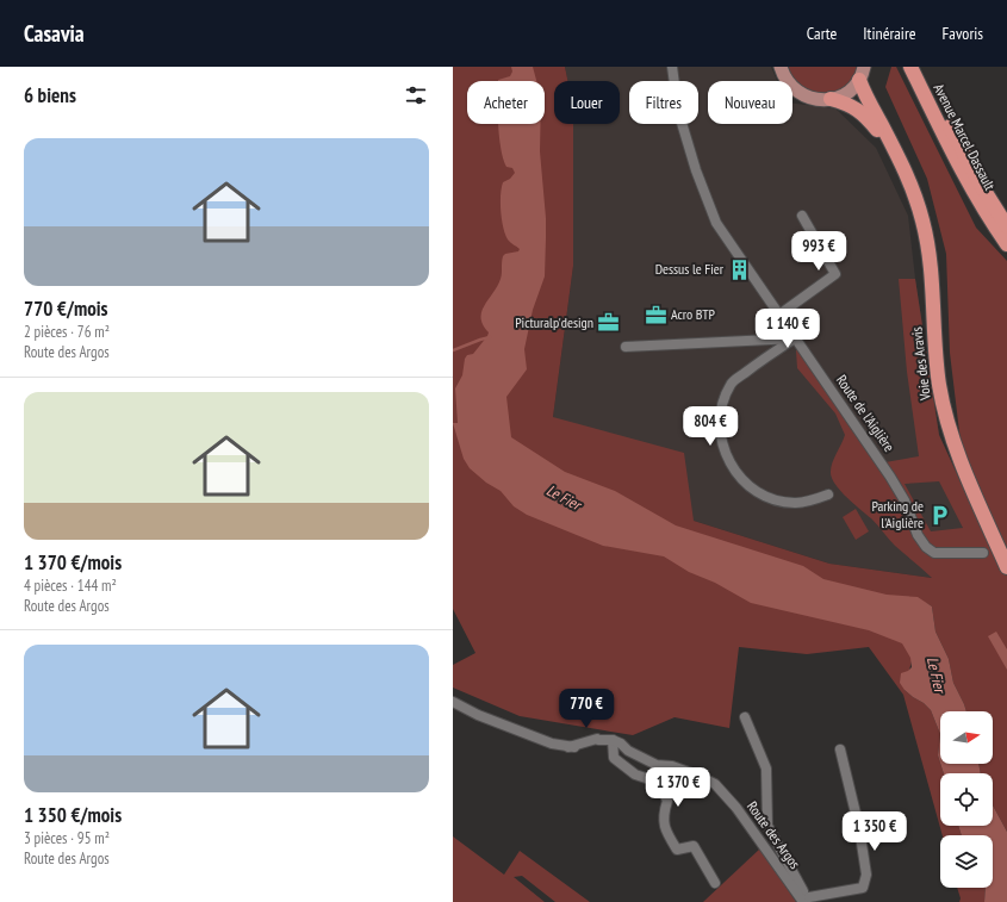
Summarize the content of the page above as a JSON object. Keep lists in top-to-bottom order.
{
  "streets": {
    "highway": ["Avenue Marcel Dassault", "Voie des Aravis"],
    "street": ["Route de l'Aiglière", "Route des Argos"]
  },
  "water": ["Le Fier"],
  "places": {
    "building": ["Dessus le Fier"],
    "office": ["Acro BTP", "Picturalp'design"],
    "parking": ["Parking de l'Aiglière"]
  },
  "north": "right",
  "page": {
    "header": "Casavia",
    "nav": ["Carte", "Itinéraire", "Favoris"],
    "heading": "6 biens",
    "chip": [
      "Acheter",
      "Louer",
      "Filtres",
      "Nouveau"
    ],
    "list": [
      {
        "name": "770 €/mois",
        "note": "2 pièces · 76 m² · Route des Argos"
      },
      {
        "name": "1 370 €/mois",
        "note": "4 pièces · 144 m² · Route des Argos"
      },
      {
        "name": "1 350 €/mois",
        "note": "3 pièces · 95 m² · Route des Argos"
      }
    ],
    "price": [
      "993 €",
      "1 140 €",
      "804 €",
      "770 €",
      "1 370 €",
      "1 350 €"
    ]
  }
}
